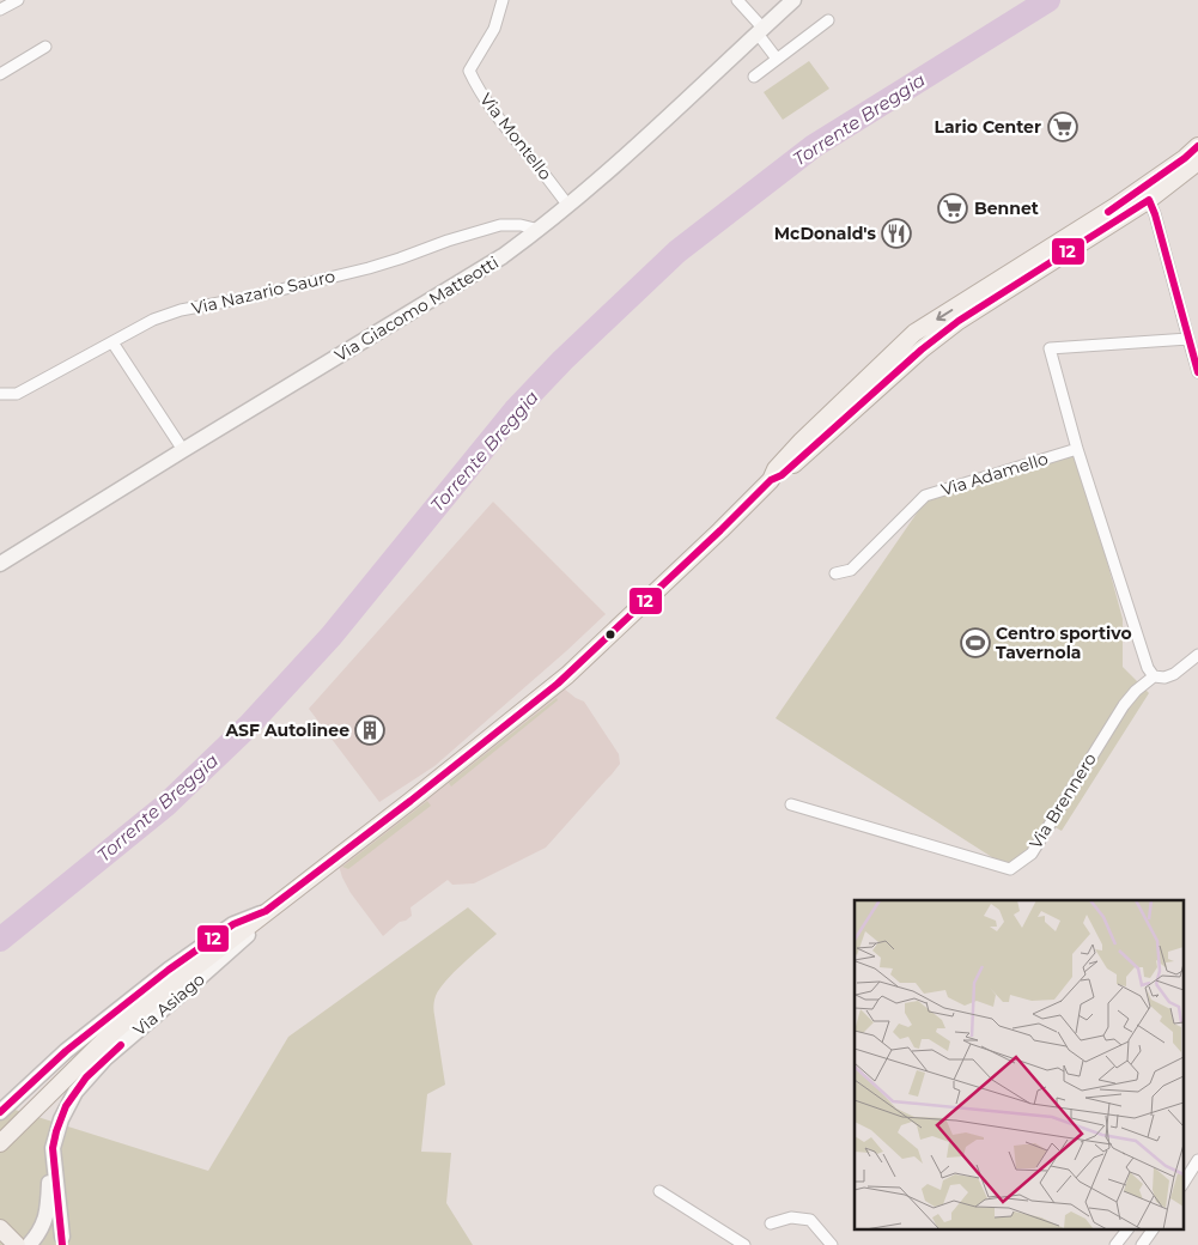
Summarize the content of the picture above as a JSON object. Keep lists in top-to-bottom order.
{
  "streets": {
    "main road": ["Via Asiago"],
    "street": [
      "Via Montello",
      "Via Nazario Sauro",
      "Via Giacomo Matteotti",
      "Via Adamello",
      "Via Brennero"
    ]
  },
  "crossings": [
    ["Via Montello", "Via Giacomo Matteotti"],
    ["Via Nazario Sauro", "Via Giacomo Matteotti"]
  ],
  "water": ["Torrente Breggia"],
  "places": {
    "supermarket": ["Lario Center", "Bennet"],
    "restaurant": ["McDonald's"],
    "sports": ["Centro sportivo Tavernola"],
    "building": ["ASF Autolinee"]
  },
  "lines": ["transit line 12"]
}
